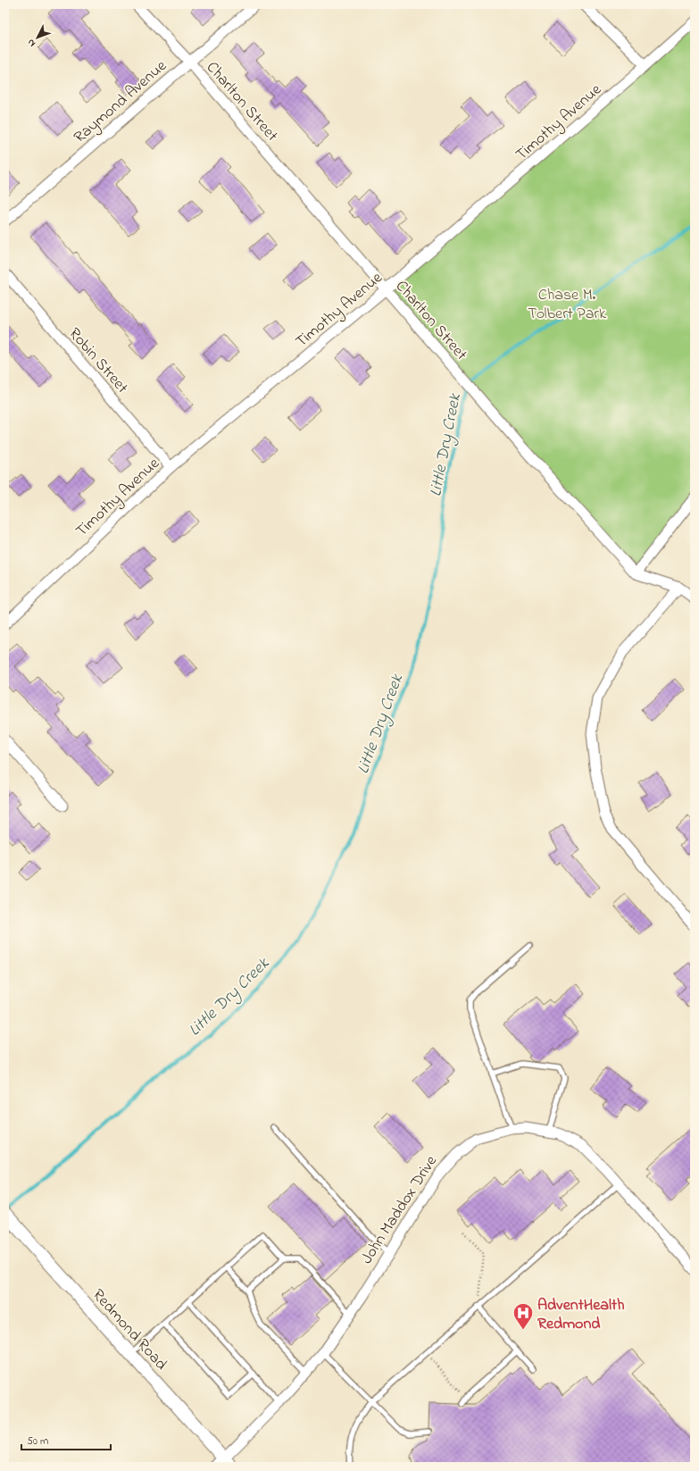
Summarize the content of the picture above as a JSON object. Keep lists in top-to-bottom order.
{
  "streets": {
    "street": [
      "Raymond Avenue",
      "Charlton Street",
      "Timothy Avenue",
      "Robin Street",
      "John Maddox Drive",
      "Redmond Road"
    ]
  },
  "crossings": [
    ["Raymond Avenue", "Charlton Street"],
    ["Charlton Street", "Timothy Avenue"],
    ["Timothy Avenue", "Robin Street"],
    ["John Maddox Drive", "Redmond Road"]
  ],
  "water": ["Little Dry Creek"],
  "parks": ["Chase M. Tolbert Park"],
  "places": {
    "hospital": ["AdventHealth Redmond"]
  },
  "scale_bar": "50 m",
  "north": "bottom left"
}
